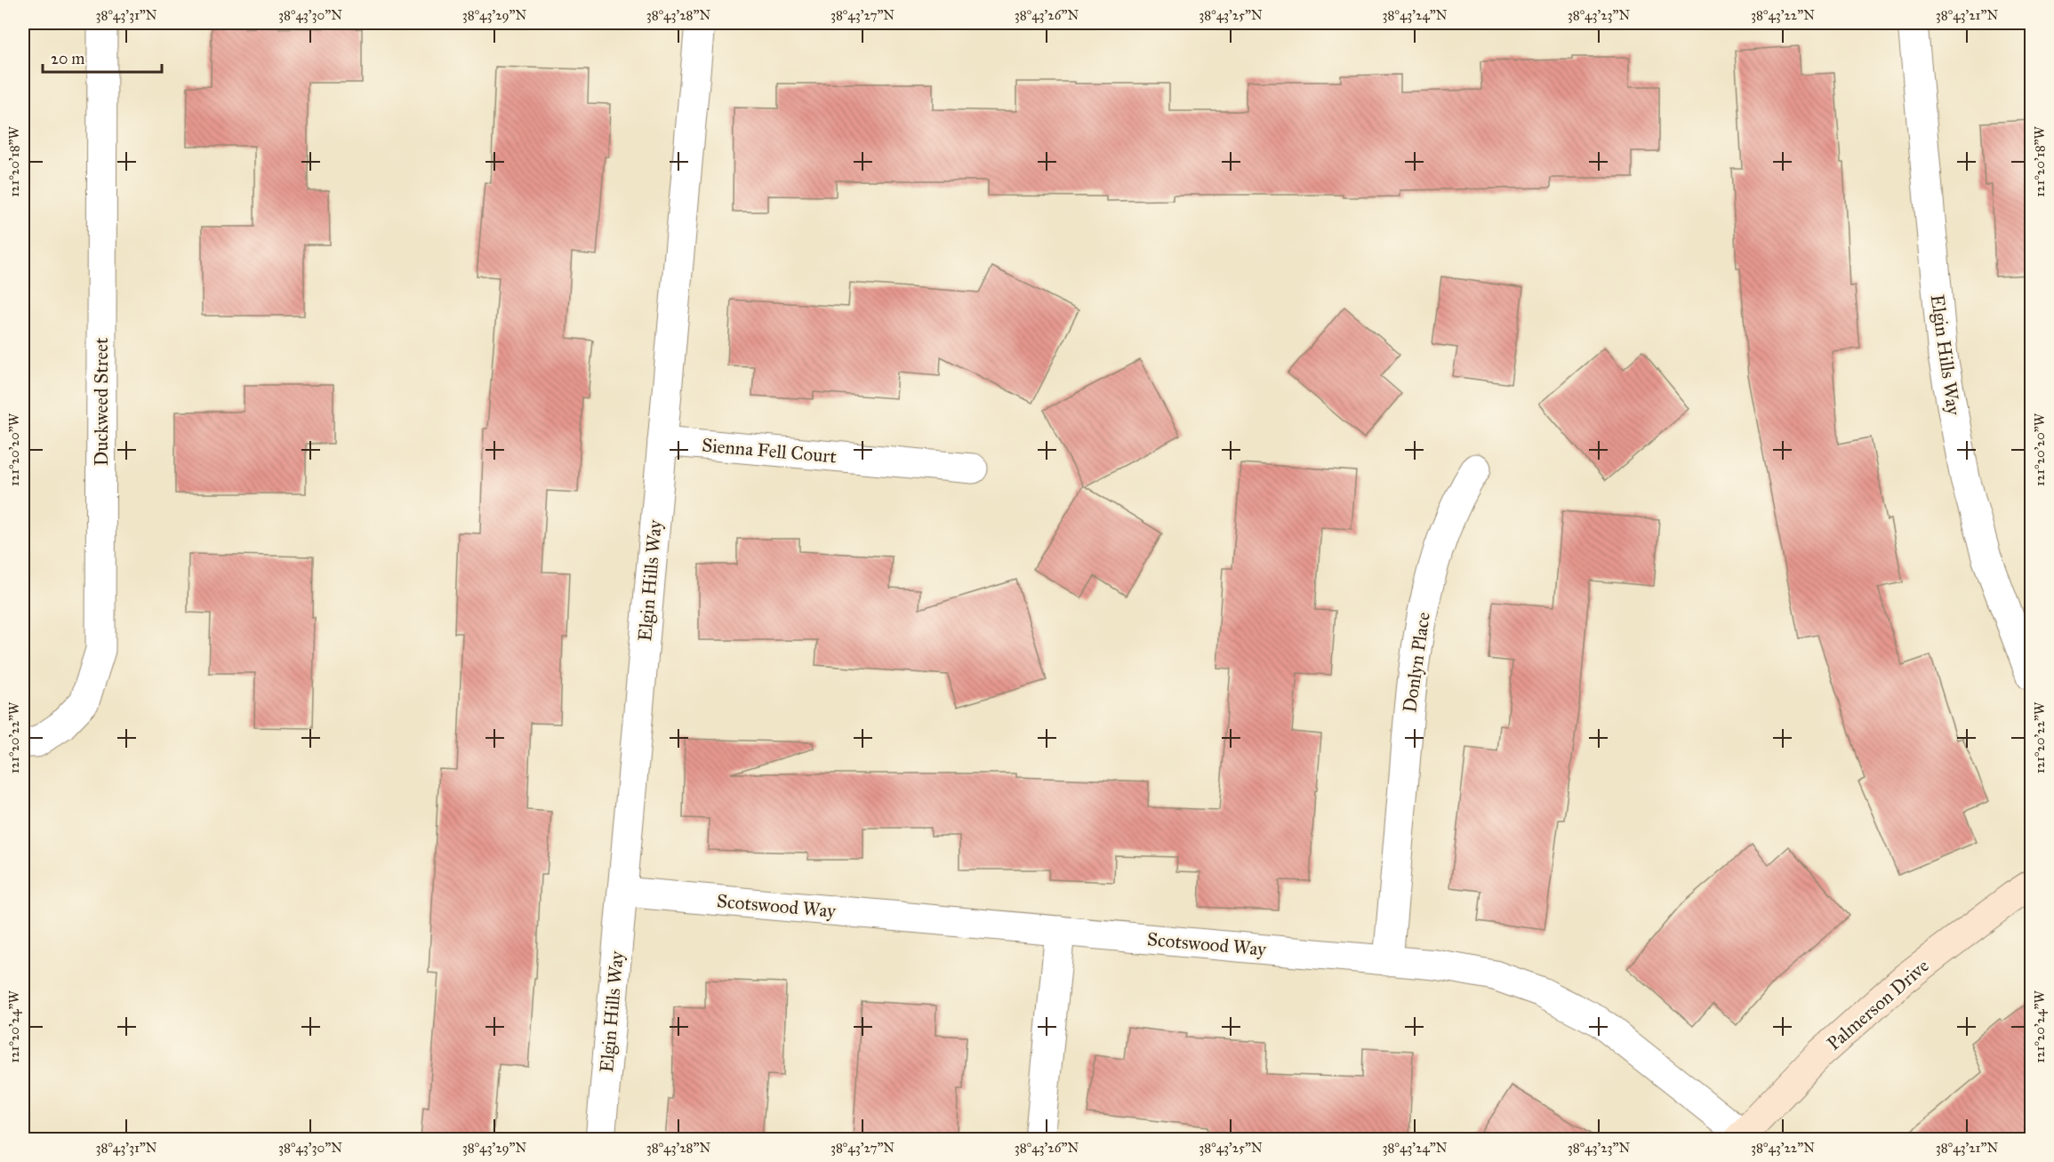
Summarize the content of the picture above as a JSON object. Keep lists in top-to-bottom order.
{
  "streets": {
    "street": [
      "Elgin Hills Way",
      "Duckweed Street",
      "Sienna Fell Court",
      "Donlyn Place",
      "Scotswood Way",
      "Palmerson Drive"
    ]
  },
  "crossings": [
    ["Elgin Hills Way", "Sienna Fell Court"],
    ["Elgin Hills Way", "Scotswood Way"],
    ["Donlyn Place", "Scotswood Way"],
    ["Scotswood Way", "Palmerson Drive"]
  ],
  "scale_bar": "20 m",
  "coordinates": [
    "38°43'31\"N",
    "38°43'30\"N",
    "38°43'29\"N",
    "38°43'28\"N",
    "38°43'27\"N",
    "38°43'26\"N",
    "38°43'25\"N",
    "38°43'24\"N",
    "38°43'23\"N",
    "38°43'22\"N",
    "38°43'21\"N",
    "121°20'18\"W",
    "121°20'20\"W",
    "121°20'22\"W",
    "121°20'24\"W"
  ]
}
